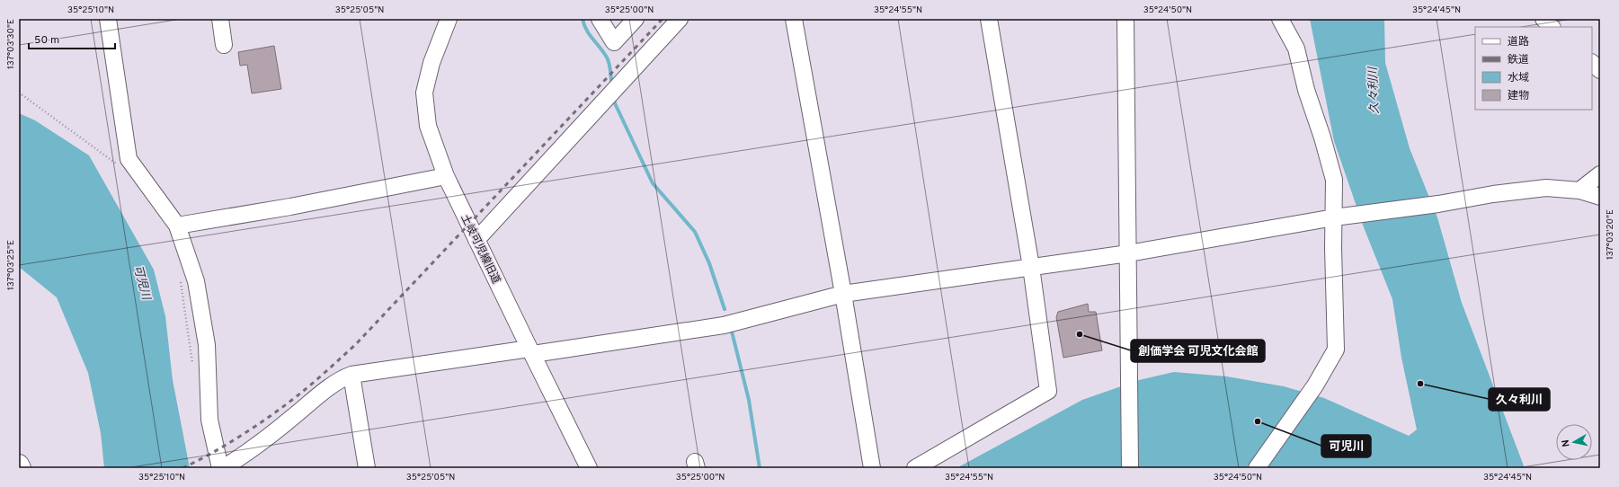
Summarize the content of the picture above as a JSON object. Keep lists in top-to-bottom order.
{
  "streets": {
    "street": ["土岐可児線旧道"]
  },
  "water": ["久々利川", "可児川"],
  "places": ["創価学会 可児文化会館", "久々利川", "可児川"],
  "legend": [
    "道路",
    "鉄道",
    "水域",
    "建物"
  ],
  "scale_bar": "50 m",
  "north": "left",
  "coordinates": [
    "35°25'10\"N",
    "35°25'05\"N",
    "35°25'00\"N",
    "35°24'55\"N",
    "35°24'50\"N",
    "35°24'45\"N",
    "137°03'30\"E",
    "137°03'20\"E",
    "137°03'25\"E"
  ]
}
